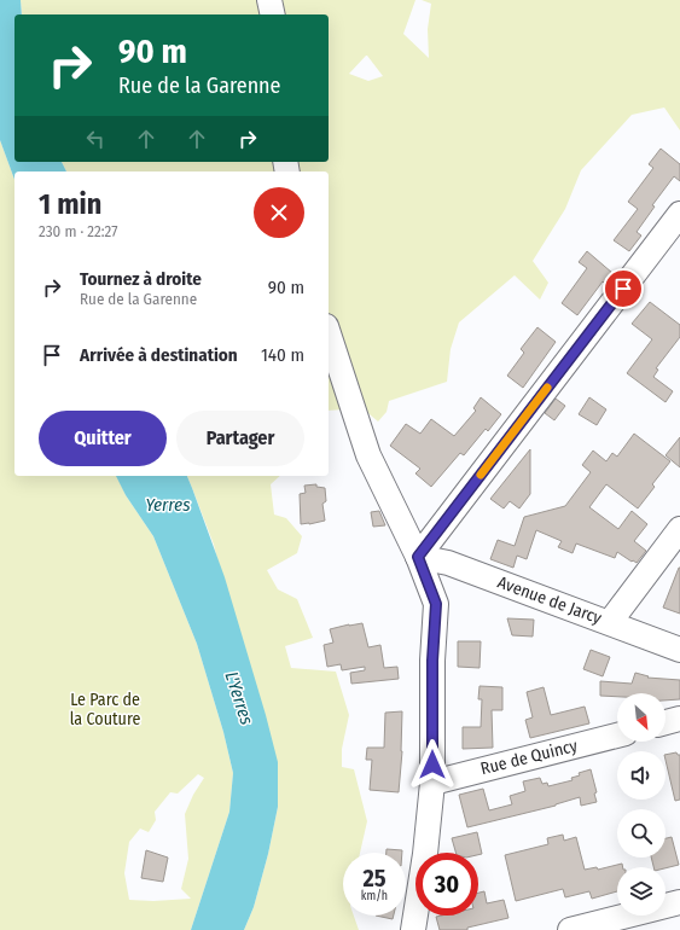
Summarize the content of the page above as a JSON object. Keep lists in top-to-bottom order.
{
  "streets": {
    "street": ["Avenue de Jarcy", "Rue de Quincy"]
  },
  "water": ["Yerres", "L'Yerres"],
  "parks": ["Le Parc de la Couture"],
  "north": "bottom right",
  "page": {
    "turn": ["90 m", "Rue de la Garenne"],
    "heading": ["1 min", "230 m · 22:27"],
    "list": [
      {
        "name": "Tournez à droite",
        "note": "Rue de la Garenne",
        "value": "90 m"
      },
      {
        "name": "Arrivée à destination",
        "value": "140 m"
      }
    ],
    "buttons": ["Quitter", "Partager"],
    "speed": "25 km/h",
    "limit": "30"
  }
}
